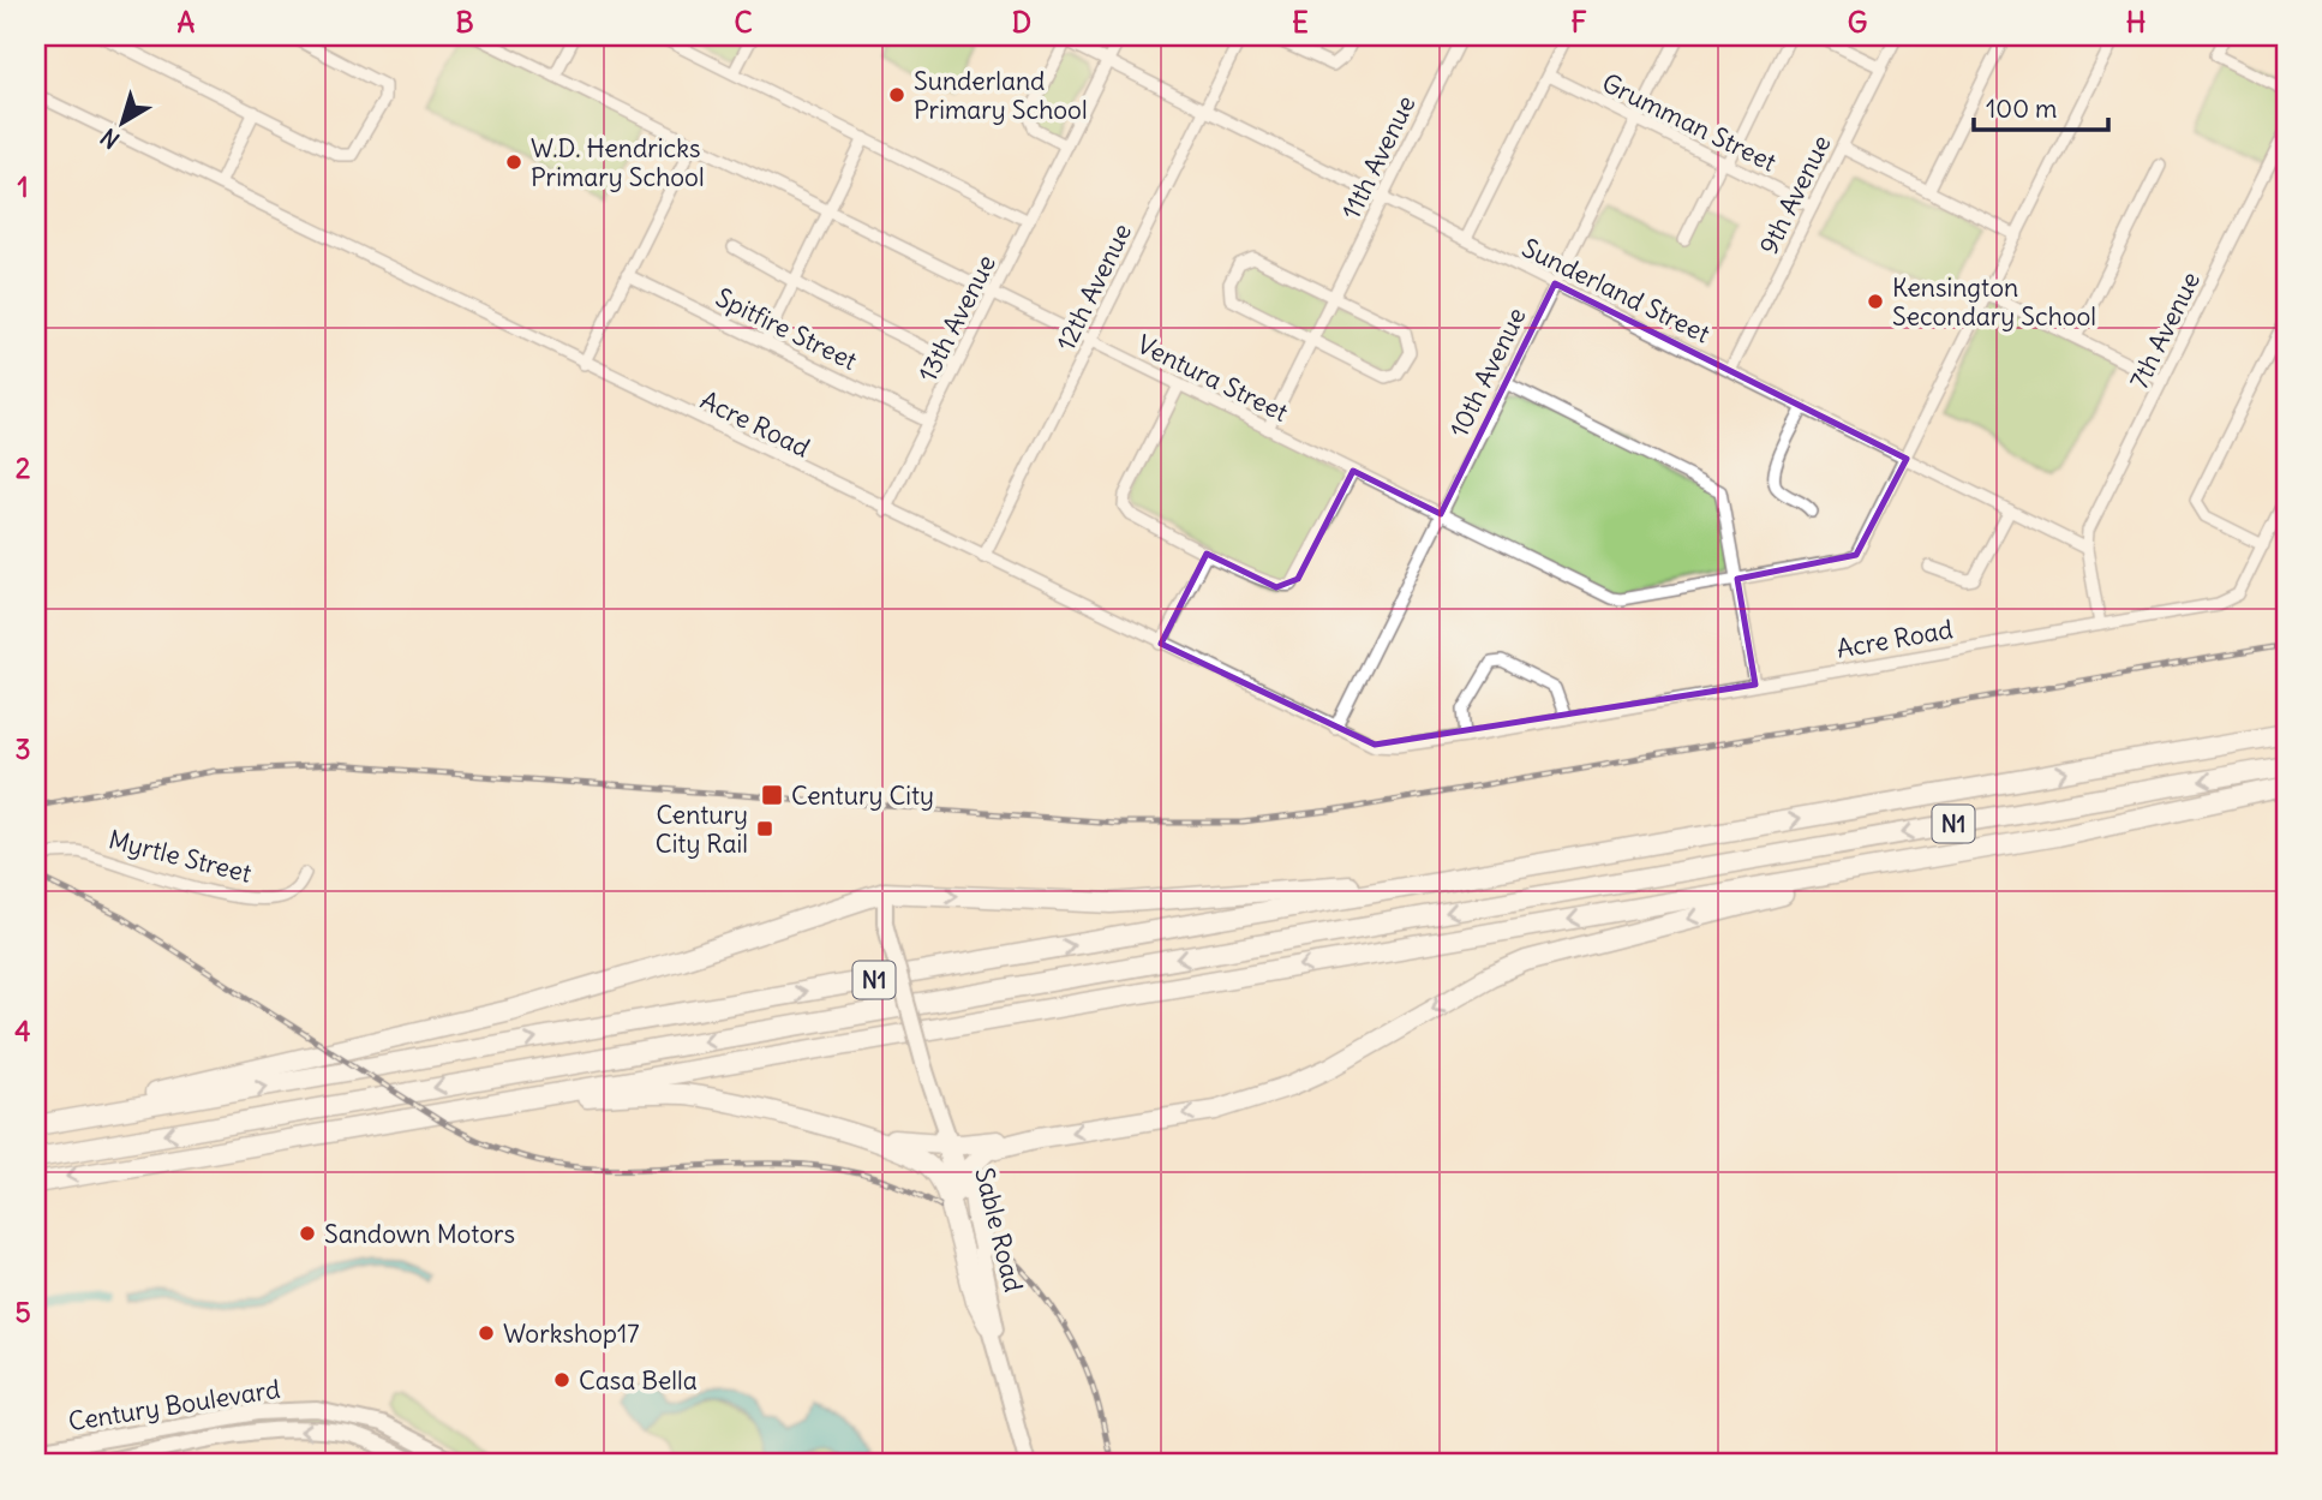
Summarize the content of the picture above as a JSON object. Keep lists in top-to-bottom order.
{
  "streets": {
    "highway": ["N1"],
    "main road": ["Sable Road", "Century Boulevard"],
    "street": [
      "Grumman Street",
      "11th Avenue",
      "9th Avenue",
      "12th Avenue",
      "Sunderland Street",
      "13th Avenue",
      "Spitfire Street",
      "7th Avenue",
      "10th Avenue",
      "Ventura Street",
      "Acre Road",
      "Myrtle Street"
    ]
  },
  "crossings": [
    ["Grumman Street", "9th Avenue"],
    ["Grumman Street", "10th Avenue"],
    ["11th Avenue", "Sunderland Street"],
    ["11th Avenue", "Ventura Street"],
    ["9th Avenue", "Sunderland Street"],
    ["12th Avenue", "Sunderland Street"],
    ["12th Avenue", "Ventura Street"],
    ["12th Avenue", "Acre Road"],
    ["Sunderland Street", "13th Avenue"],
    ["Sunderland Street", "7th Avenue"],
    ["Sunderland Street", "10th Avenue"],
    ["Sunderland Street", "Ventura Street"],
    ["13th Avenue", "Spitfire Street"],
    ["13th Avenue", "Ventura Street"],
    ["13th Avenue", "Acre Road"],
    ["10th Avenue", "Ventura Street"],
    ["10th Avenue", "Acre Road"]
  ],
  "places": {
    "other": [
      "Sunderland Primary School",
      "W.D. Hendricks Primary School",
      "Kensington Secondary School",
      "Sandown Motors",
      "Workshop17",
      "Casa Bella"
    ],
    "transit": ["Century City", "Century City Rail"]
  },
  "scale_bar": "100 m",
  "north": "bottom left",
  "grid": {
    "columns": [
      "A",
      "B",
      "C",
      "D",
      "E",
      "F",
      "G",
      "H"
    ],
    "rows": [
      "1",
      "2",
      "3",
      "4",
      "5"
    ]
  }
}
